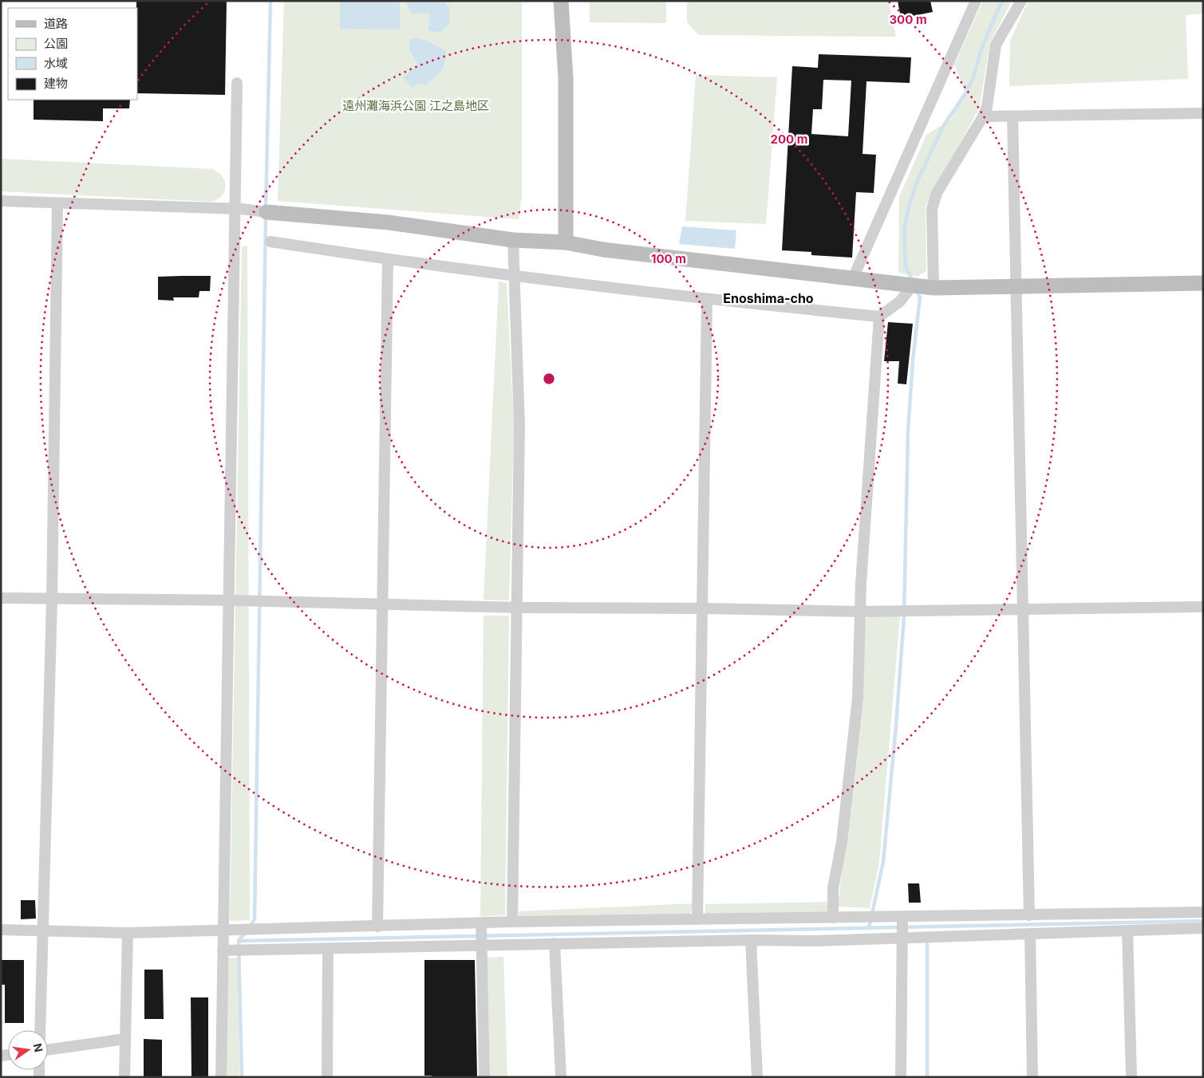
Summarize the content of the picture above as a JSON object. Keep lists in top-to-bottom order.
{
  "districts": ["Enoshima-cho"],
  "parks": ["遠州灘海浜公園 江之島地区"],
  "legend": [
    "道路",
    "公園",
    "水域",
    "建物"
  ],
  "north": "right",
  "rings": ["300 m", "200 m", "100 m"]
}
